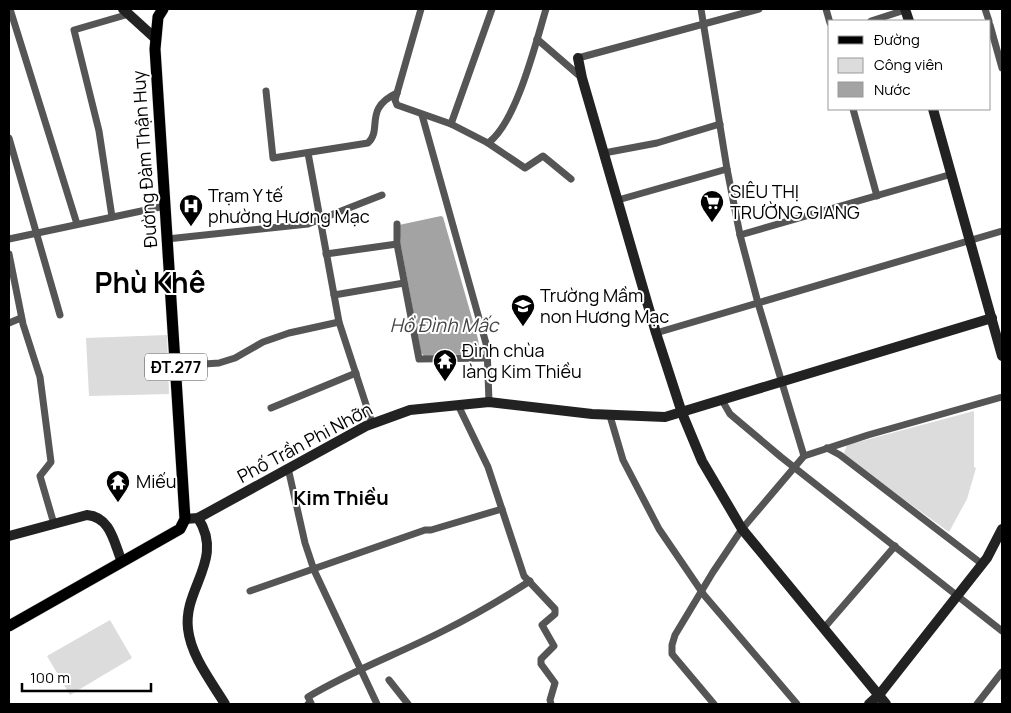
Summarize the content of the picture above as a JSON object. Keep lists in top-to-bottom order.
{
  "streets": {
    "main road": ["Đường Đàm Thận Huy", "ĐT.277"],
    "street": ["Phố Trần Phi Nhỡn"]
  },
  "crossings": [
    ["Đường Đàm Thận Huy", "Phố Trần Phi Nhỡn"]
  ],
  "districts": ["Phù Khê", "Kim Thiều"],
  "water": ["Hồ Đình Mấc"],
  "places": {
    "supermarket": ["SIÊU THỊ TRƯỜNG GIANG"],
    "hospital": ["Trạm Y tế phường Hương Mạc"],
    "school or university": ["Trường Mầm non Hương Mạc"],
    "temple": ["Đình chùa làng Kim Thiều", "Miếu"]
  },
  "legend": ["Đường", "Công viên", "Nước"],
  "scale_bar": "100 m"
}
